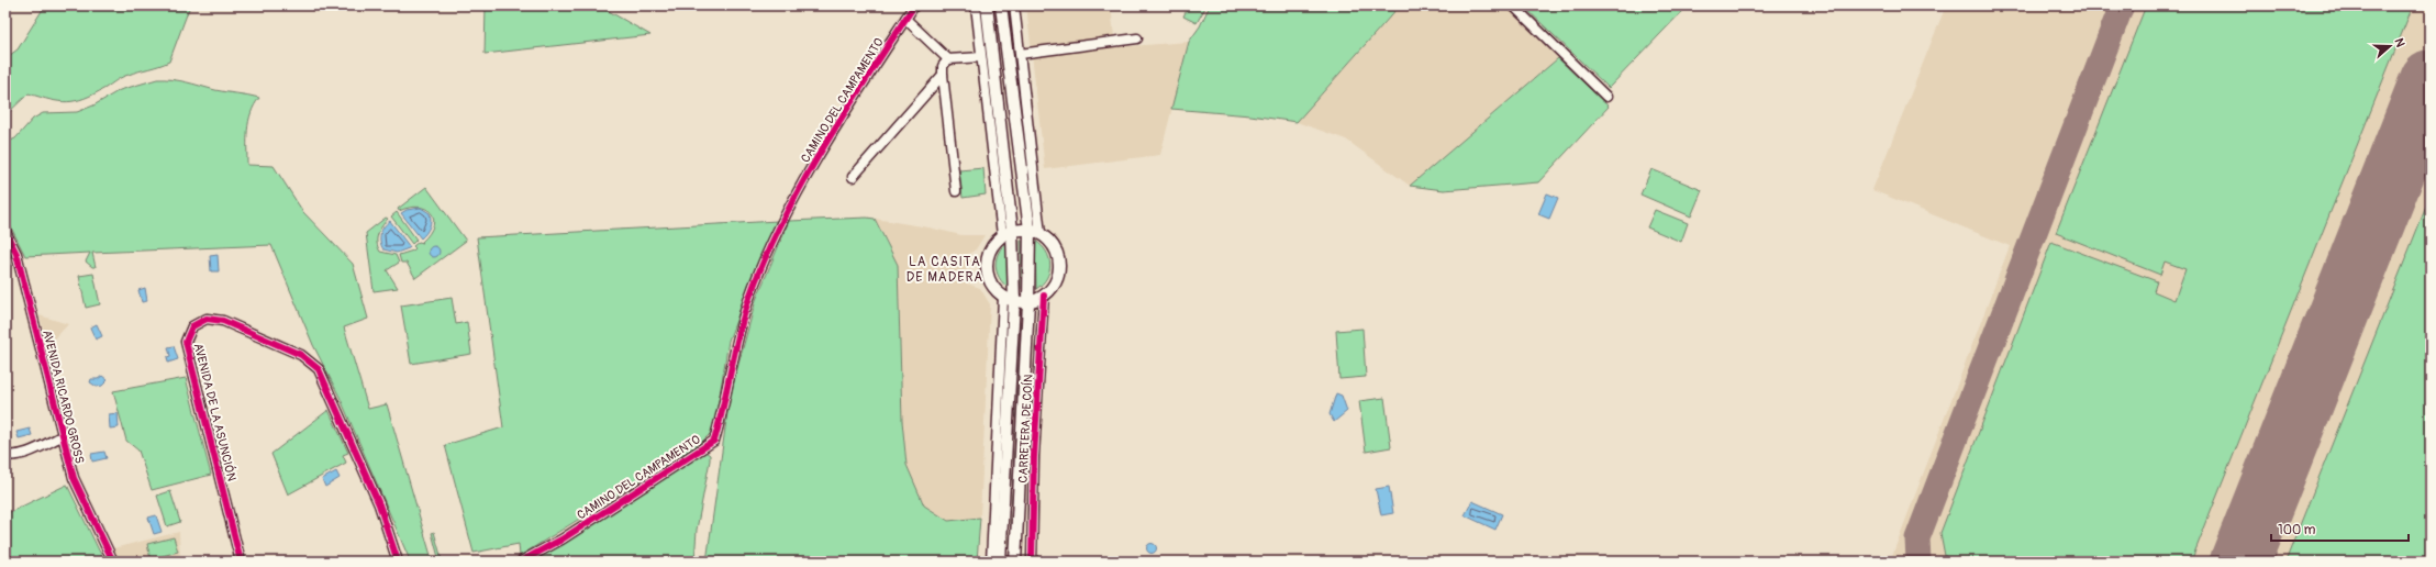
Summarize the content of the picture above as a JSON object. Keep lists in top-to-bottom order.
{
  "streets": {
    "street": [
      "CAMINO DEL CAMPAMENTO",
      "AVENIDA RICARDO GROSS",
      "AVENIDA DE LA ASUNCIÓN",
      "CARRETERA DE COÍN"
    ]
  },
  "districts": ["LA CASITA DE MADERA"],
  "scale_bar": "100 m",
  "north": "right"
}
